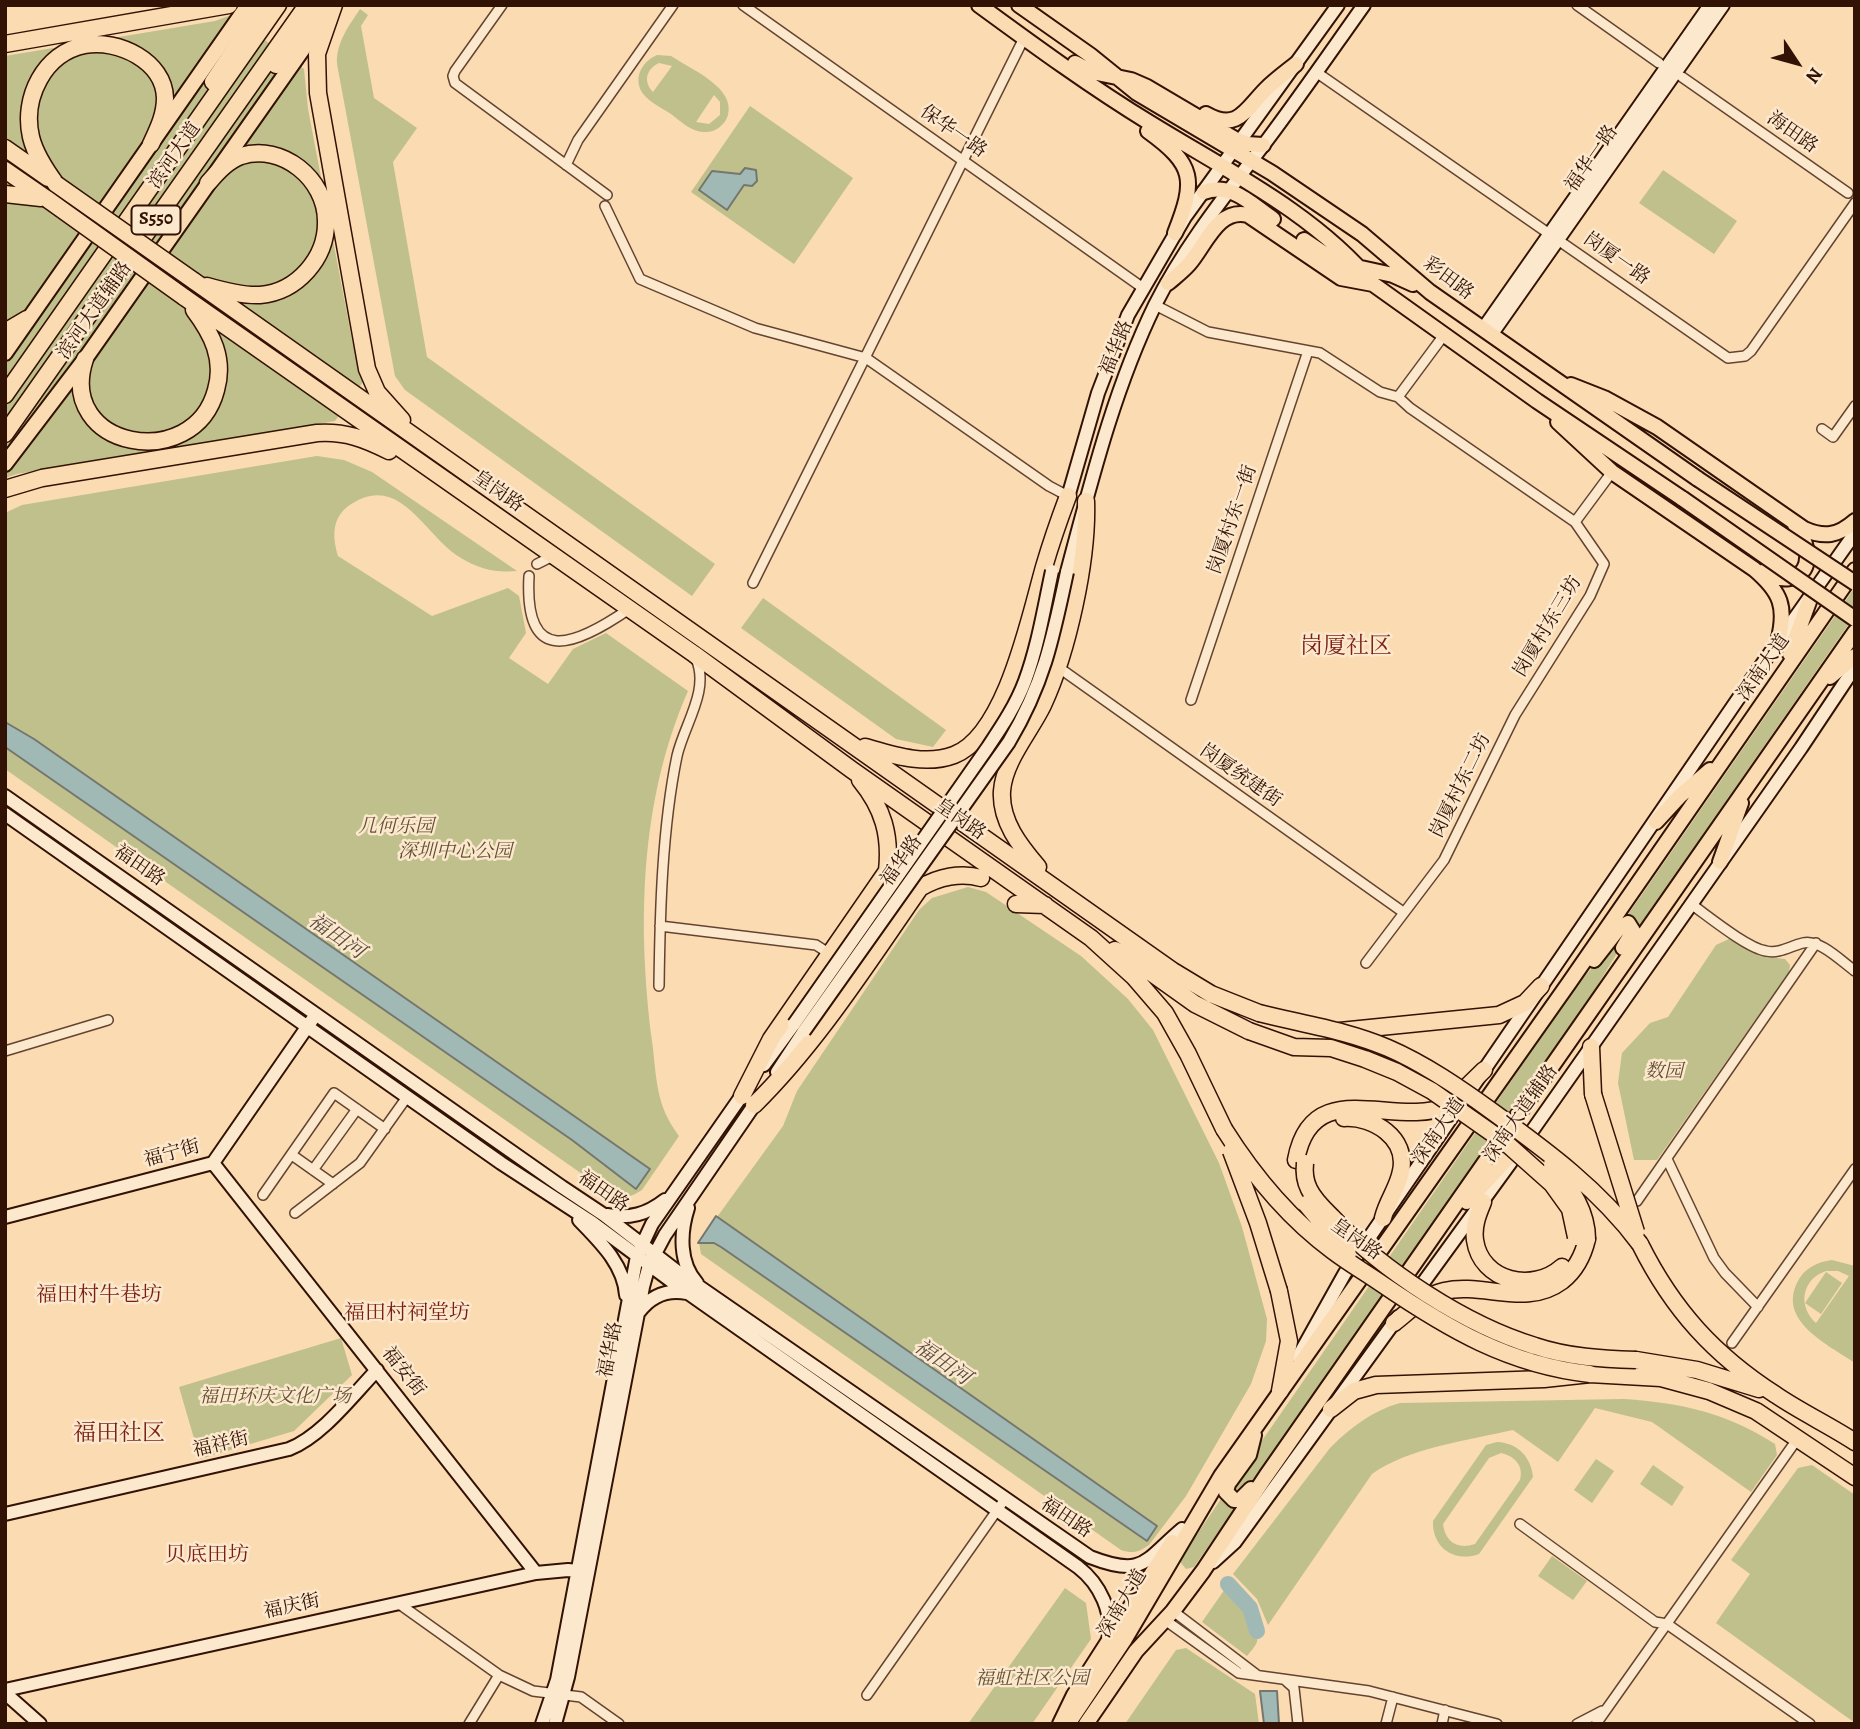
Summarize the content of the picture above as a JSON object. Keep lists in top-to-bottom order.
{
  "streets": {
    "highway": ["滨河大道", "S550", "皇岗路"],
    "main road": [
      "福华一路",
      "彩田路",
      "滨河大道辅路",
      "福华路",
      "深南大道",
      "福田路",
      "深南大道辅路",
      "福宁街",
      "福安街",
      "福祥街",
      "福庆街"
    ],
    "street": [
      "保华一路",
      "海田路",
      "岗厦一路",
      "岗厦村东一街",
      "岗厦村东三坊",
      "岗厦统建街",
      "岗厦村东二坊"
    ]
  },
  "crossings": [
    ["保华一路", "福华路"],
    ["福华一路", "岗厦一路"],
    ["福华一路", "彩田路"],
    ["岗厦一路", "福华路"],
    ["彩田路", "福华路"],
    ["福华路", "福田路"],
    ["福华路", "福庆街"],
    ["皇岗路", "深南大道辅路"],
    ["岗厦村东三坊", "岗厦村东二坊"],
    ["深南大道", "深南大道辅路"],
    ["岗厦统建街", "岗厦村东二坊"],
    ["福田路", "福宁街"],
    ["福宁街", "福安街"],
    ["福安街", "福祥街"],
    ["福安街", "福庆街"]
  ],
  "districts": [
    "岗厦社区",
    "福田村牛巷坊",
    "福田村祠堂坊",
    "福田社区",
    "贝底田坊"
  ],
  "water": ["福田河"],
  "parks": [
    "几何乐园",
    "深圳中心公园",
    "数园",
    "福田环庆文化广场",
    "福虹社区公园"
  ],
  "north": "bottom right"
}
